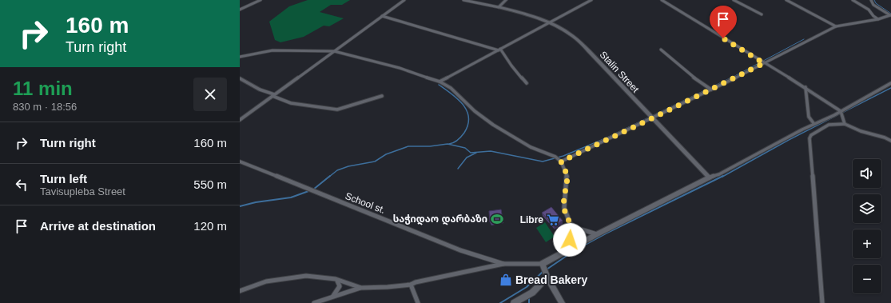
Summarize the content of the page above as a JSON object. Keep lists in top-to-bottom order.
{
  "streets": {
    "street": ["Stalin Street", "School st."]
  },
  "places": {
    "sports": ["საჭიდაო დარბაზი"],
    "supermarket": ["Libre"],
    "shop": ["Bread Bakery"]
  },
  "page": {
    "turn": ["160 m", "Turn right"],
    "heading": ["11 min", "830 m · 18:56"],
    "list": [
      {
        "name": "Turn right",
        "value": "160 m"
      },
      {
        "name": "Turn left",
        "note": "Tavisupleba Street",
        "value": "550 m"
      },
      {
        "name": "Arrive at destination",
        "value": "120 m"
      }
    ],
    "map_buttons": ["+", "−"]
  }
}
